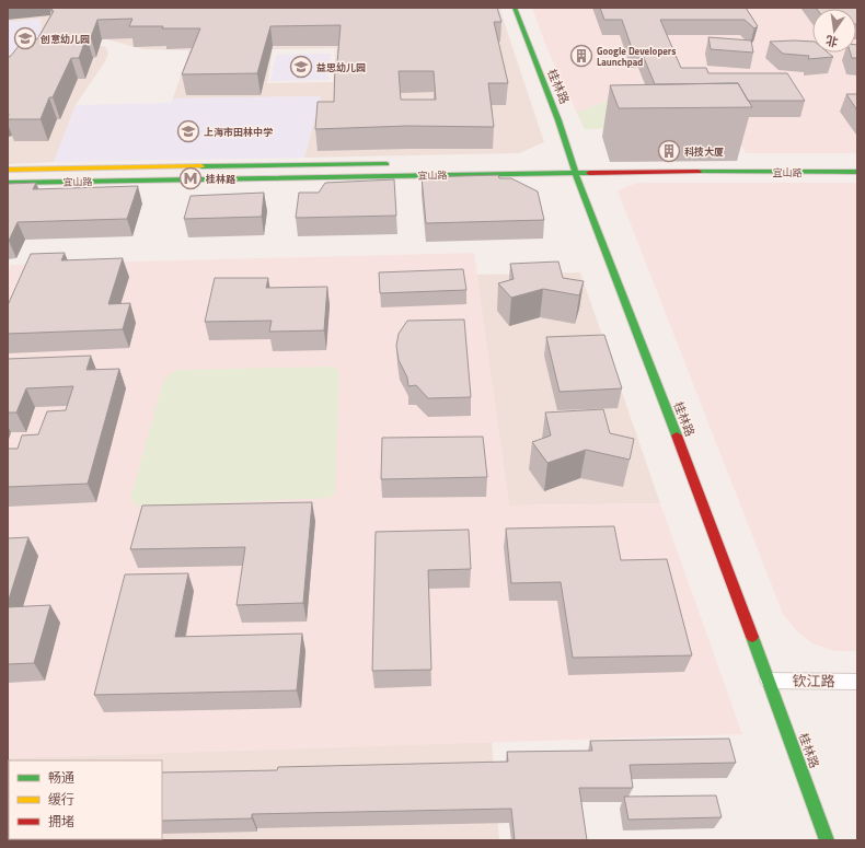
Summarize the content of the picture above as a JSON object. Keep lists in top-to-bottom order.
{
  "streets": {
    "main road": ["桂林路", "宜山路"],
    "street": ["钦江路"]
  },
  "crossings": [
    ["桂林路", "宜山路"],
    ["桂林路", "钦江路"]
  ],
  "places": {
    "school or university": ["创意幼儿园", "益思幼儿园", "上海市田林中学"],
    "building": ["Google Developers Launchpad", "科技大厦"],
    "metro station": ["桂林路"]
  },
  "legend": ["畅通", "缓行", "拥堵"],
  "north": "bottom"
}
